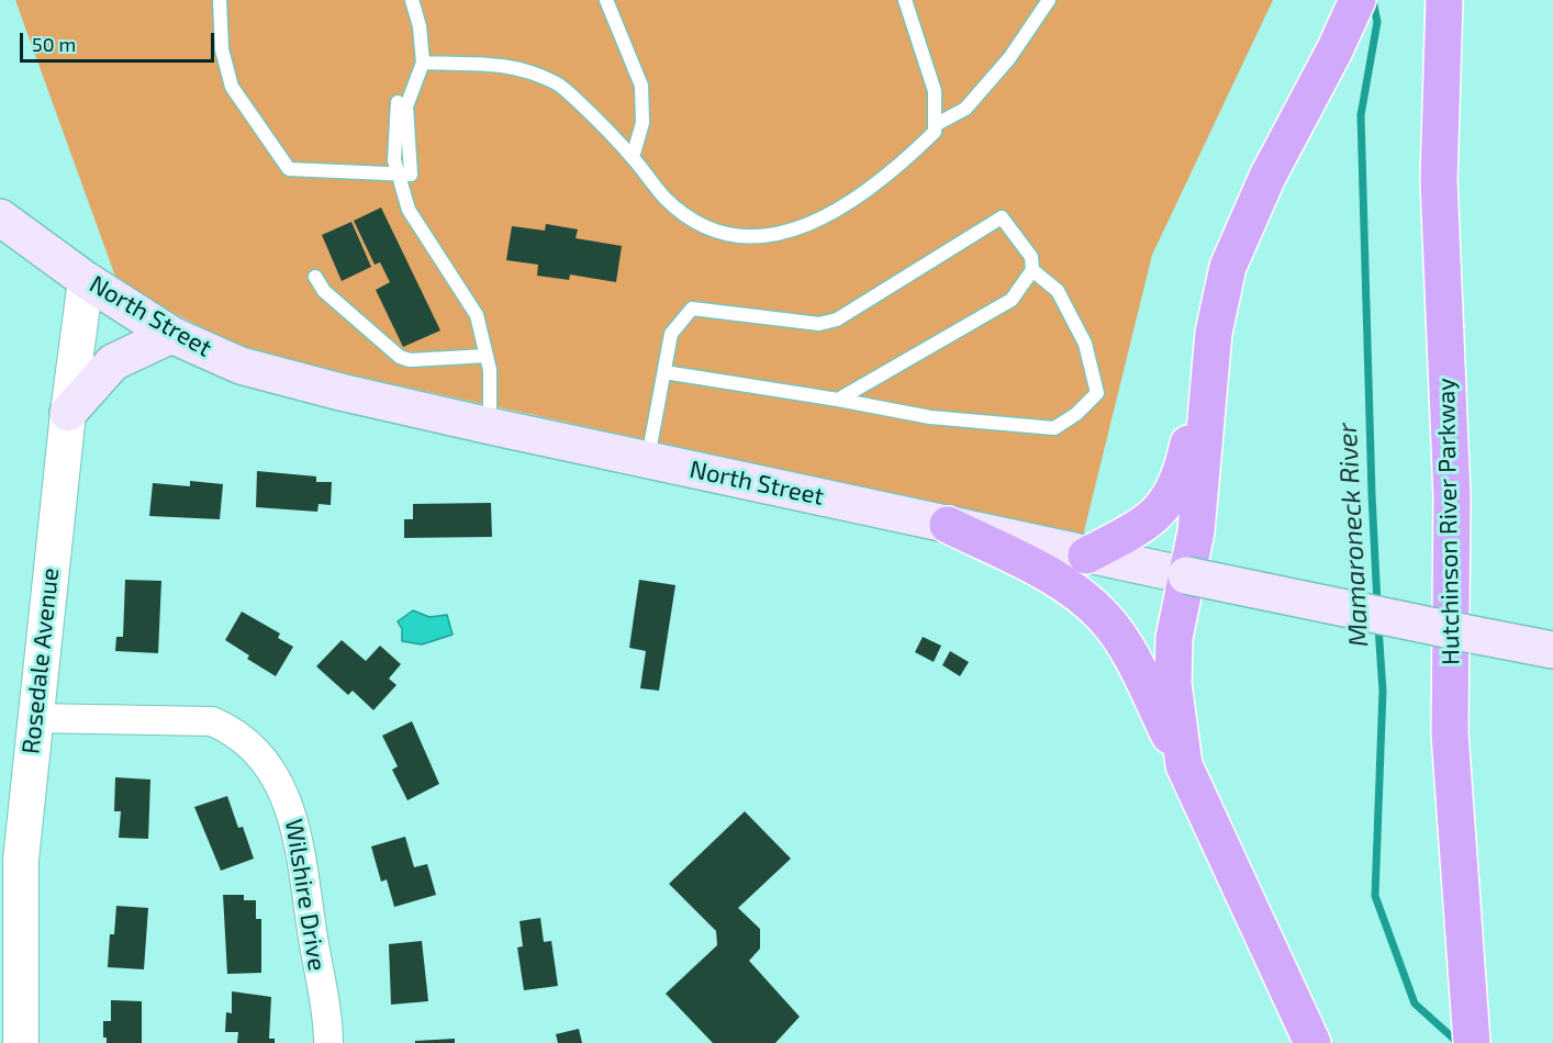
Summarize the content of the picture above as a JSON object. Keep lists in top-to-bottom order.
{
  "streets": {
    "highway": ["Hutchinson River Parkway"],
    "main road": ["North Street"],
    "street": ["Rosedale Avenue", "Wilshire Drive"]
  },
  "crossings": [
    ["North Street", "Rosedale Avenue"],
    ["Rosedale Avenue", "Wilshire Drive"]
  ],
  "water": ["Mamaroneck River"],
  "scale_bar": "50 m"
}
